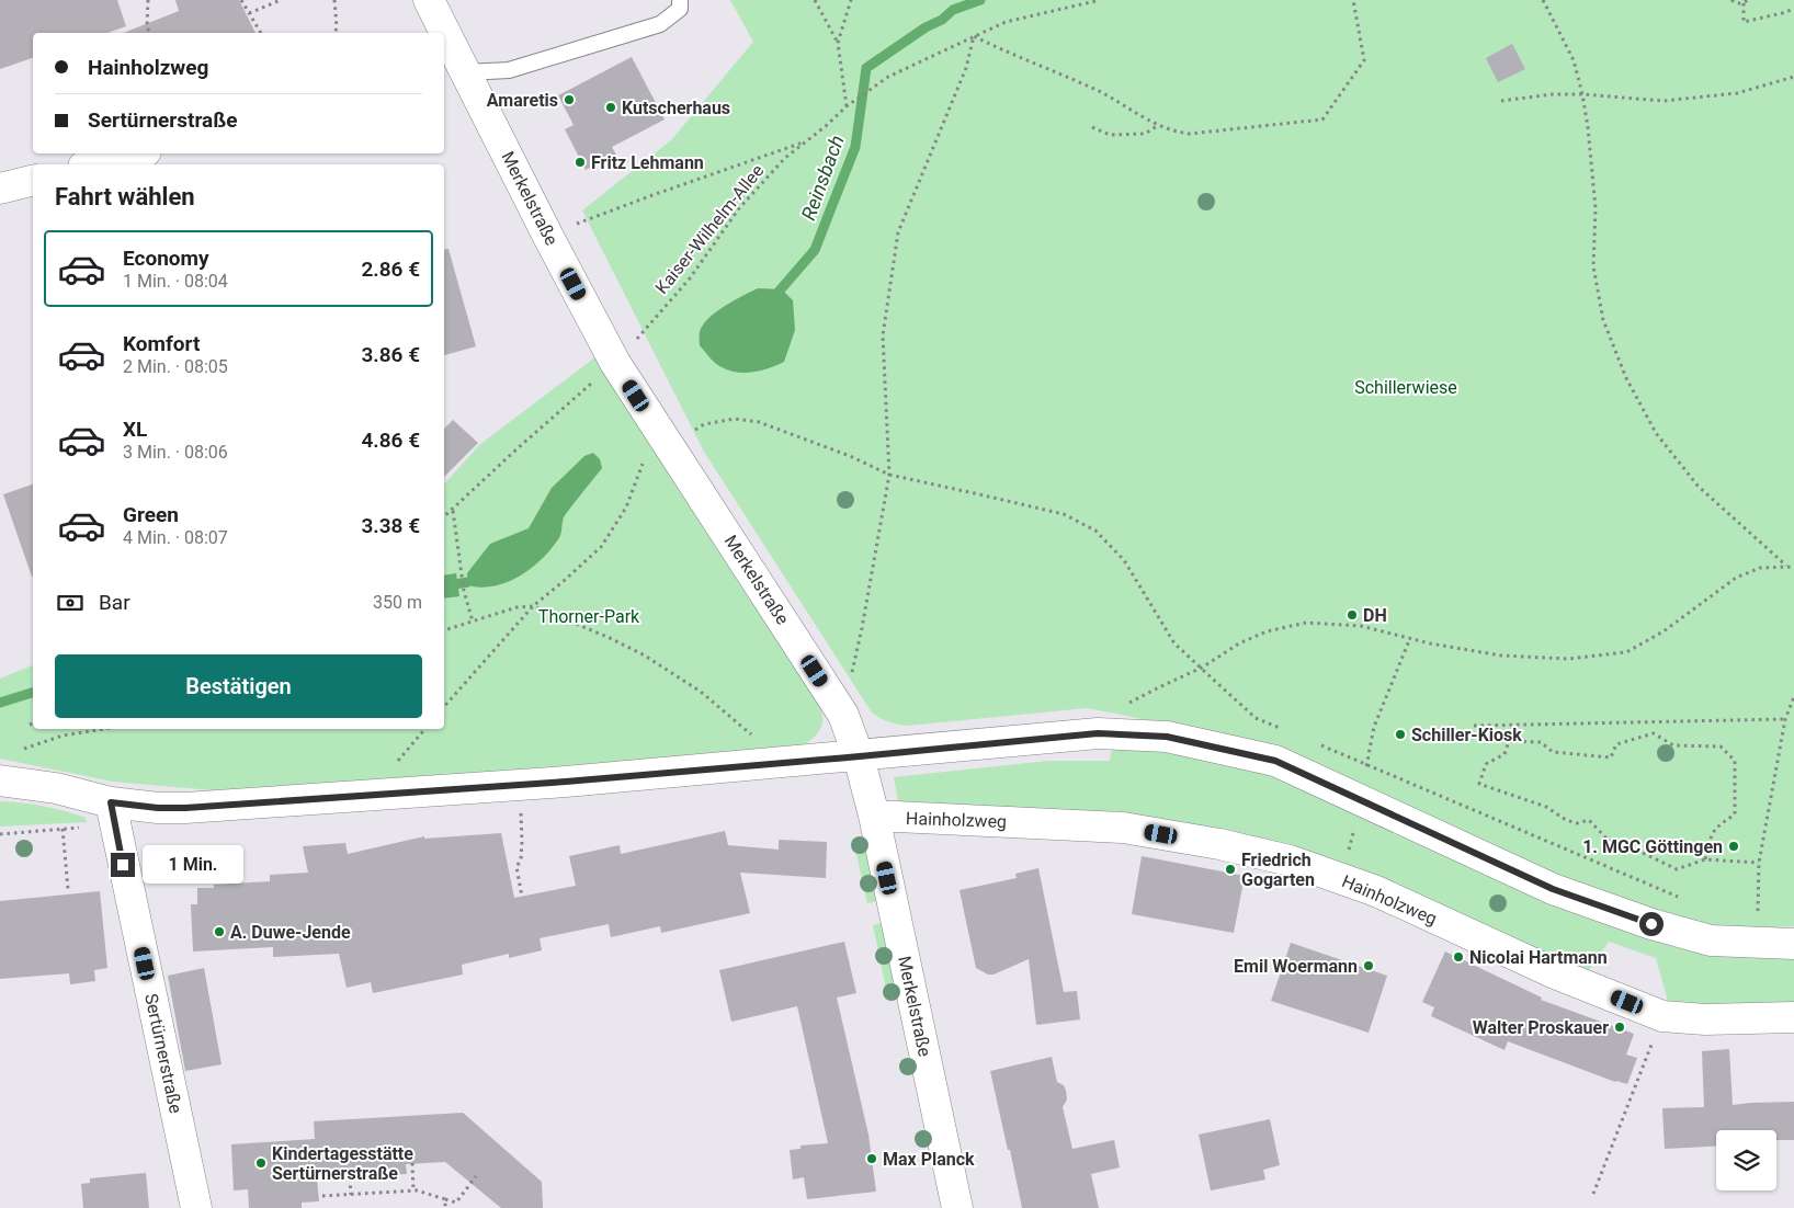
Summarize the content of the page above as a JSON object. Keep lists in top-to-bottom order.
{
  "streets": {
    "street": ["Merkelstraße", "Hainholzweg", "Sertürnerstraße"],
    "path": ["Kaiser-Wilhelm-Allee"]
  },
  "crossings": [
    ["Merkelstraße", "Kaiser-Wilhelm-Allee"],
    ["Merkelstraße", "Hainholzweg"]
  ],
  "water": ["Reinsbach"],
  "parks": ["Schillerwiese", "Thorner-Park"],
  "places": [
    "Amaretis",
    "Kutscherhaus",
    "Fritz Lehmann",
    "DH",
    "Schiller-Kiosk",
    "1. MGC Göttingen",
    "Friedrich Gogarten",
    "A. Duwe-Jende",
    "Nicolai Hartmann",
    "Emil Woermann",
    "Walter Proskauer",
    "Max Planck",
    "Kindertagesstätte Sertürnerstraße"
  ],
  "page": {
    "banner": ["Hainholzweg", "Sertürnerstraße"],
    "heading": "Fahrt wählen",
    "list": [
      {
        "name": "Economy",
        "note": "1 Min. · 08:04",
        "value": "2.86 €"
      },
      {
        "name": "Komfort",
        "note": "2 Min. · 08:05",
        "value": "3.86 €"
      },
      {
        "name": "XL",
        "note": "3 Min. · 08:06",
        "value": "4.86 €"
      },
      {
        "name": "Green",
        "note": "4 Min. · 08:07",
        "value": "3.38 €"
      }
    ],
    "pay": ["Bar", "350 m"],
    "buttons": "Bestätigen",
    "bubble": "1 Min."
  }
}
